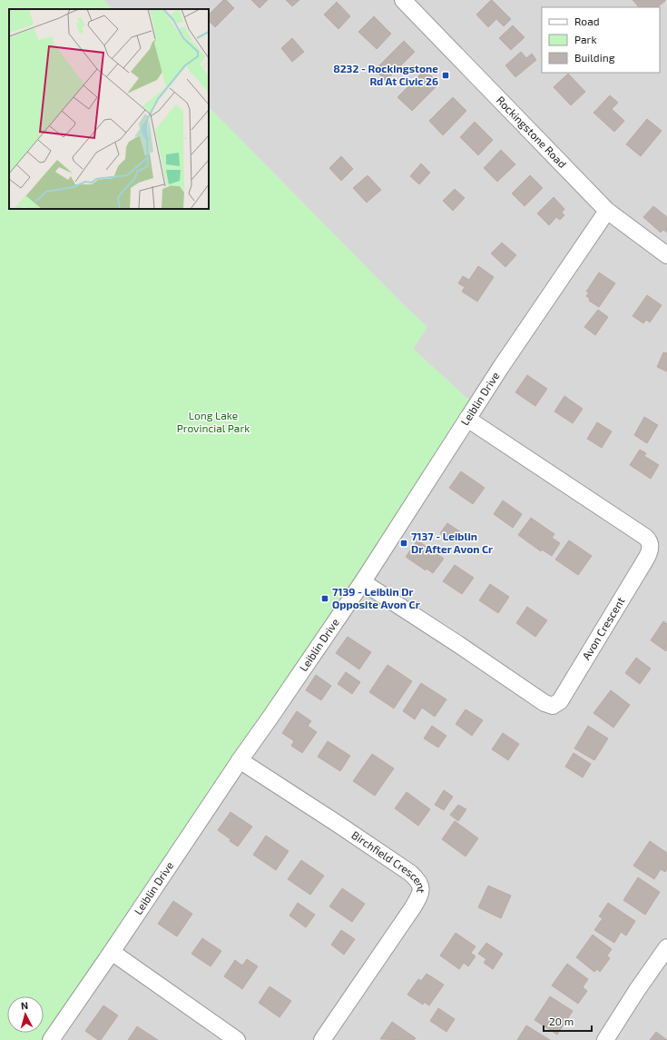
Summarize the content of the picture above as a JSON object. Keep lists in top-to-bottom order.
{
  "streets": {
    "street": [
      "Rockingstone Road",
      "Leiblin Drive",
      "Avon Crescent",
      "Birchfield Crescent"
    ]
  },
  "crossings": [
    ["Rockingstone Road", "Leiblin Drive"],
    ["Leiblin Drive", "Avon Crescent"],
    ["Leiblin Drive", "Birchfield Crescent"]
  ],
  "parks": ["Long Lake Provincial Park"],
  "places": {
    "transit": ["8232 - Rockingstone Rd At Civic 26", "7137 - Leiblin Dr After Avon Cr", "7139 - Leiblin Dr Opposite Avon Cr"]
  },
  "legend": ["Road", "Park", "Building"],
  "scale_bar": "20 m",
  "north": "top"
}
